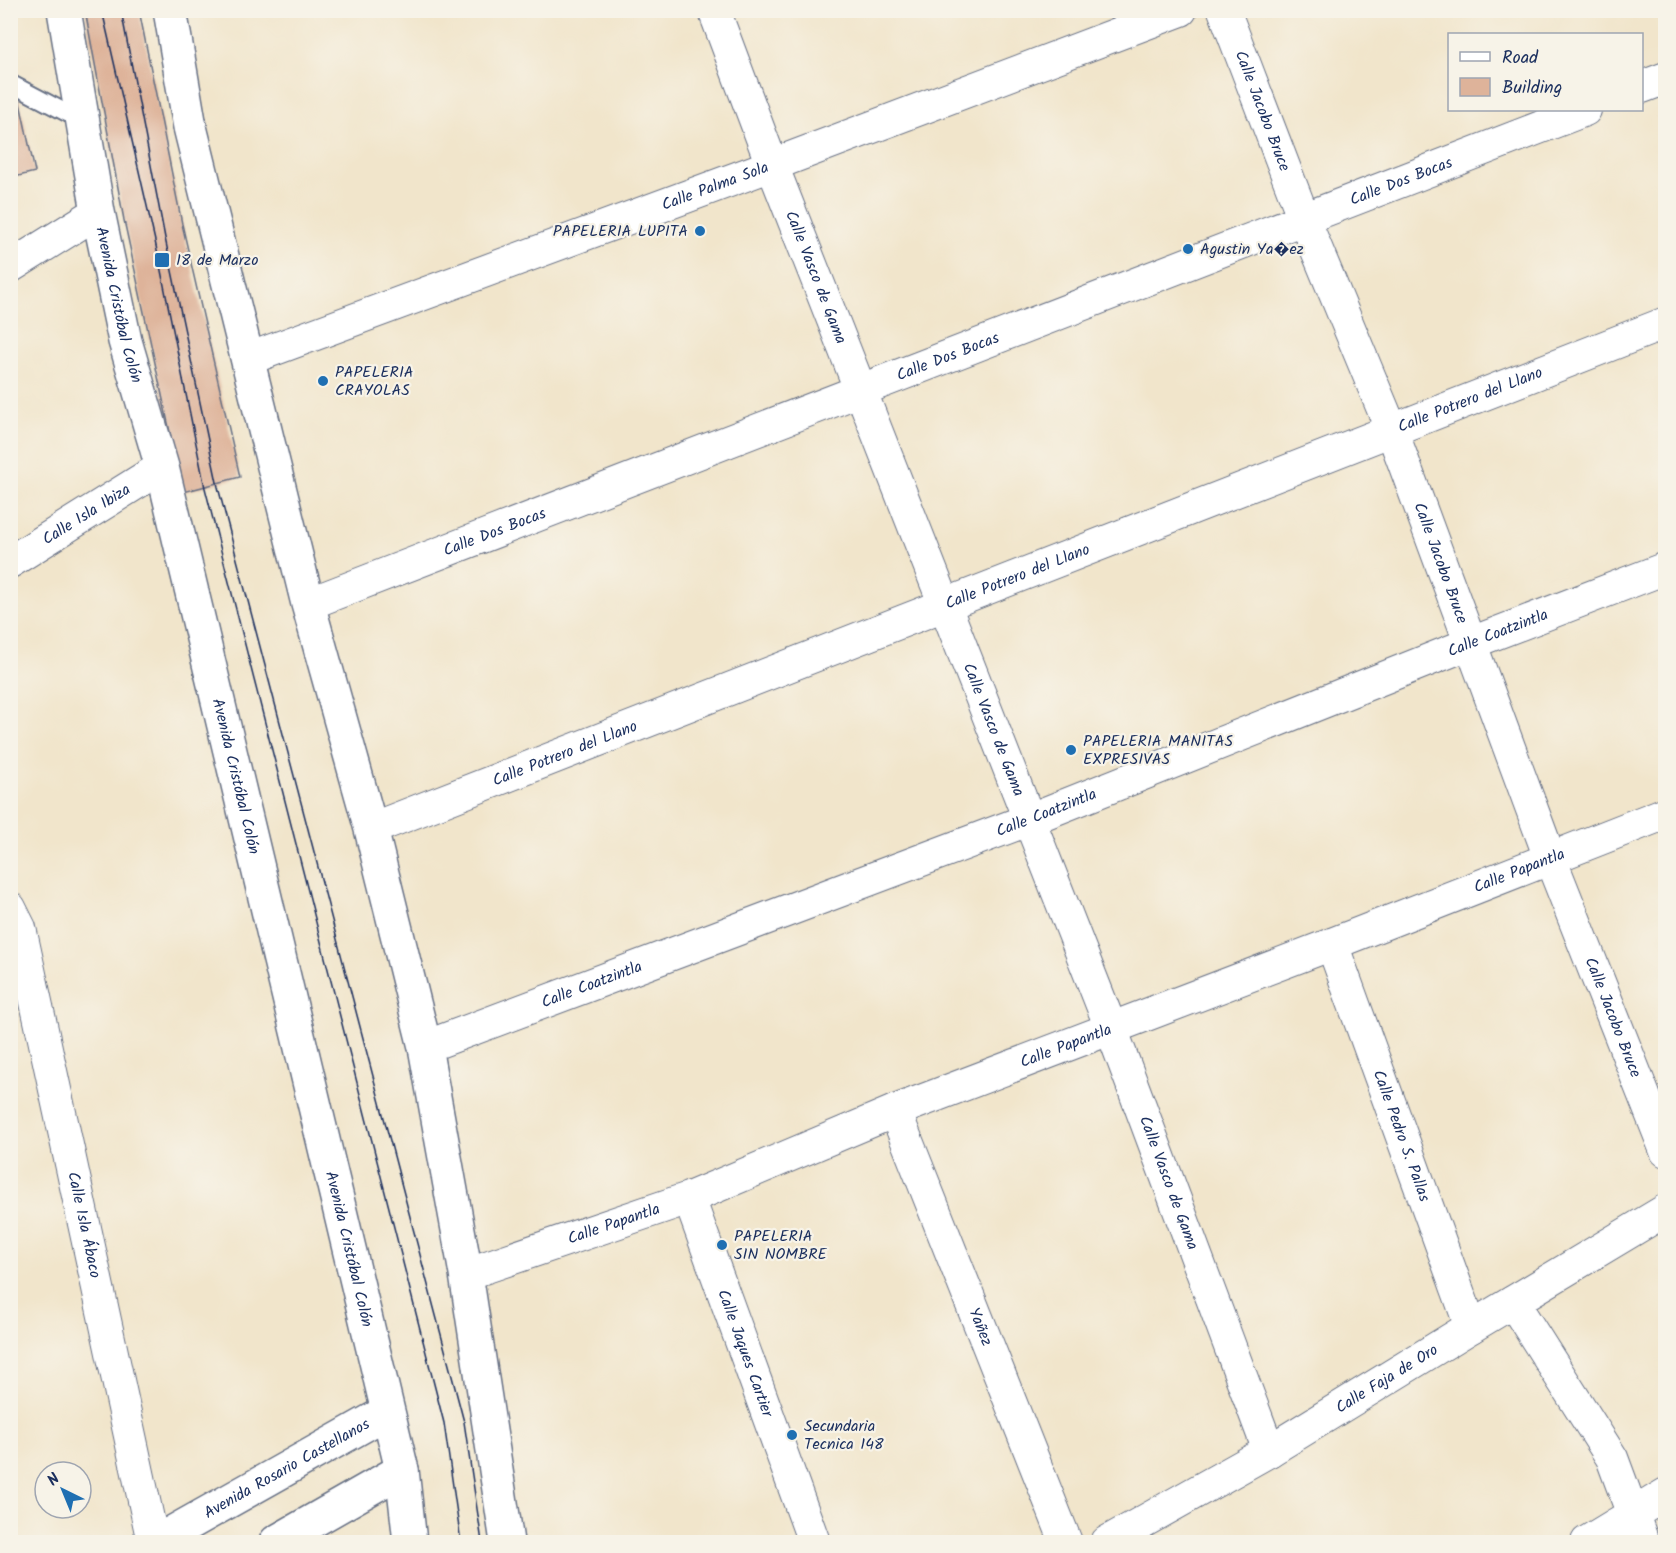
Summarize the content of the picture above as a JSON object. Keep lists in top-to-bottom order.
{
  "streets": {
    "main road": ["Avenida Cristóbal Colón", "Avenida Rosario Castellanos"],
    "street": [
      "Calle Jacobo Bruce",
      "Calle Dos Bocas",
      "Calle Palma Sola",
      "Calle Vasco de Gama",
      "Calle Potrero del Llano",
      "Calle Isla Ibiza",
      "Calle Coatzintla",
      "Calle Papantla",
      "Calle Pedro S. Pallas",
      "Calle Isla Ábaco",
      "Yañez",
      "Calle Jaques Cartier",
      "Calle Faja de Oro"
    ]
  },
  "crossings": [
    ["Calle Jacobo Bruce", "Calle Dos Bocas"],
    ["Calle Jacobo Bruce", "Calle Potrero del Llano"],
    ["Calle Jacobo Bruce", "Calle Coatzintla"],
    ["Calle Jacobo Bruce", "Calle Papantla"],
    ["Calle Dos Bocas", "Calle Vasco de Gama"],
    ["Calle Palma Sola", "Calle Vasco de Gama"],
    ["Calle Vasco de Gama", "Calle Potrero del Llano"],
    ["Calle Vasco de Gama", "Calle Coatzintla"],
    ["Calle Vasco de Gama", "Calle Papantla"],
    ["Calle Vasco de Gama", "Calle Faja de Oro"],
    ["Avenida Cristóbal Colón", "Calle Isla Ibiza"],
    ["Avenida Cristóbal Colón", "Avenida Rosario Castellanos"],
    ["Calle Papantla", "Calle Pedro S. Pallas"],
    ["Calle Papantla", "Yañez"],
    ["Calle Papantla", "Calle Jaques Cartier"],
    ["Calle Pedro S. Pallas", "Calle Faja de Oro"],
    ["Calle Isla Ábaco", "Avenida Rosario Castellanos"]
  ],
  "places": {
    "other": [
      "PAPELERIA LUPITA",
      "Agustin Ya�ez",
      "PAPELERIA CRAYOLAS",
      "PAPELERIA MANITAS EXPRESIVAS",
      "PAPELERIA SIN NOMBRE",
      "Secundaria Tecnica 148"
    ],
    "transit": ["18 de Marzo"]
  },
  "legend": ["Road", "Building"],
  "north": "top left"
}
